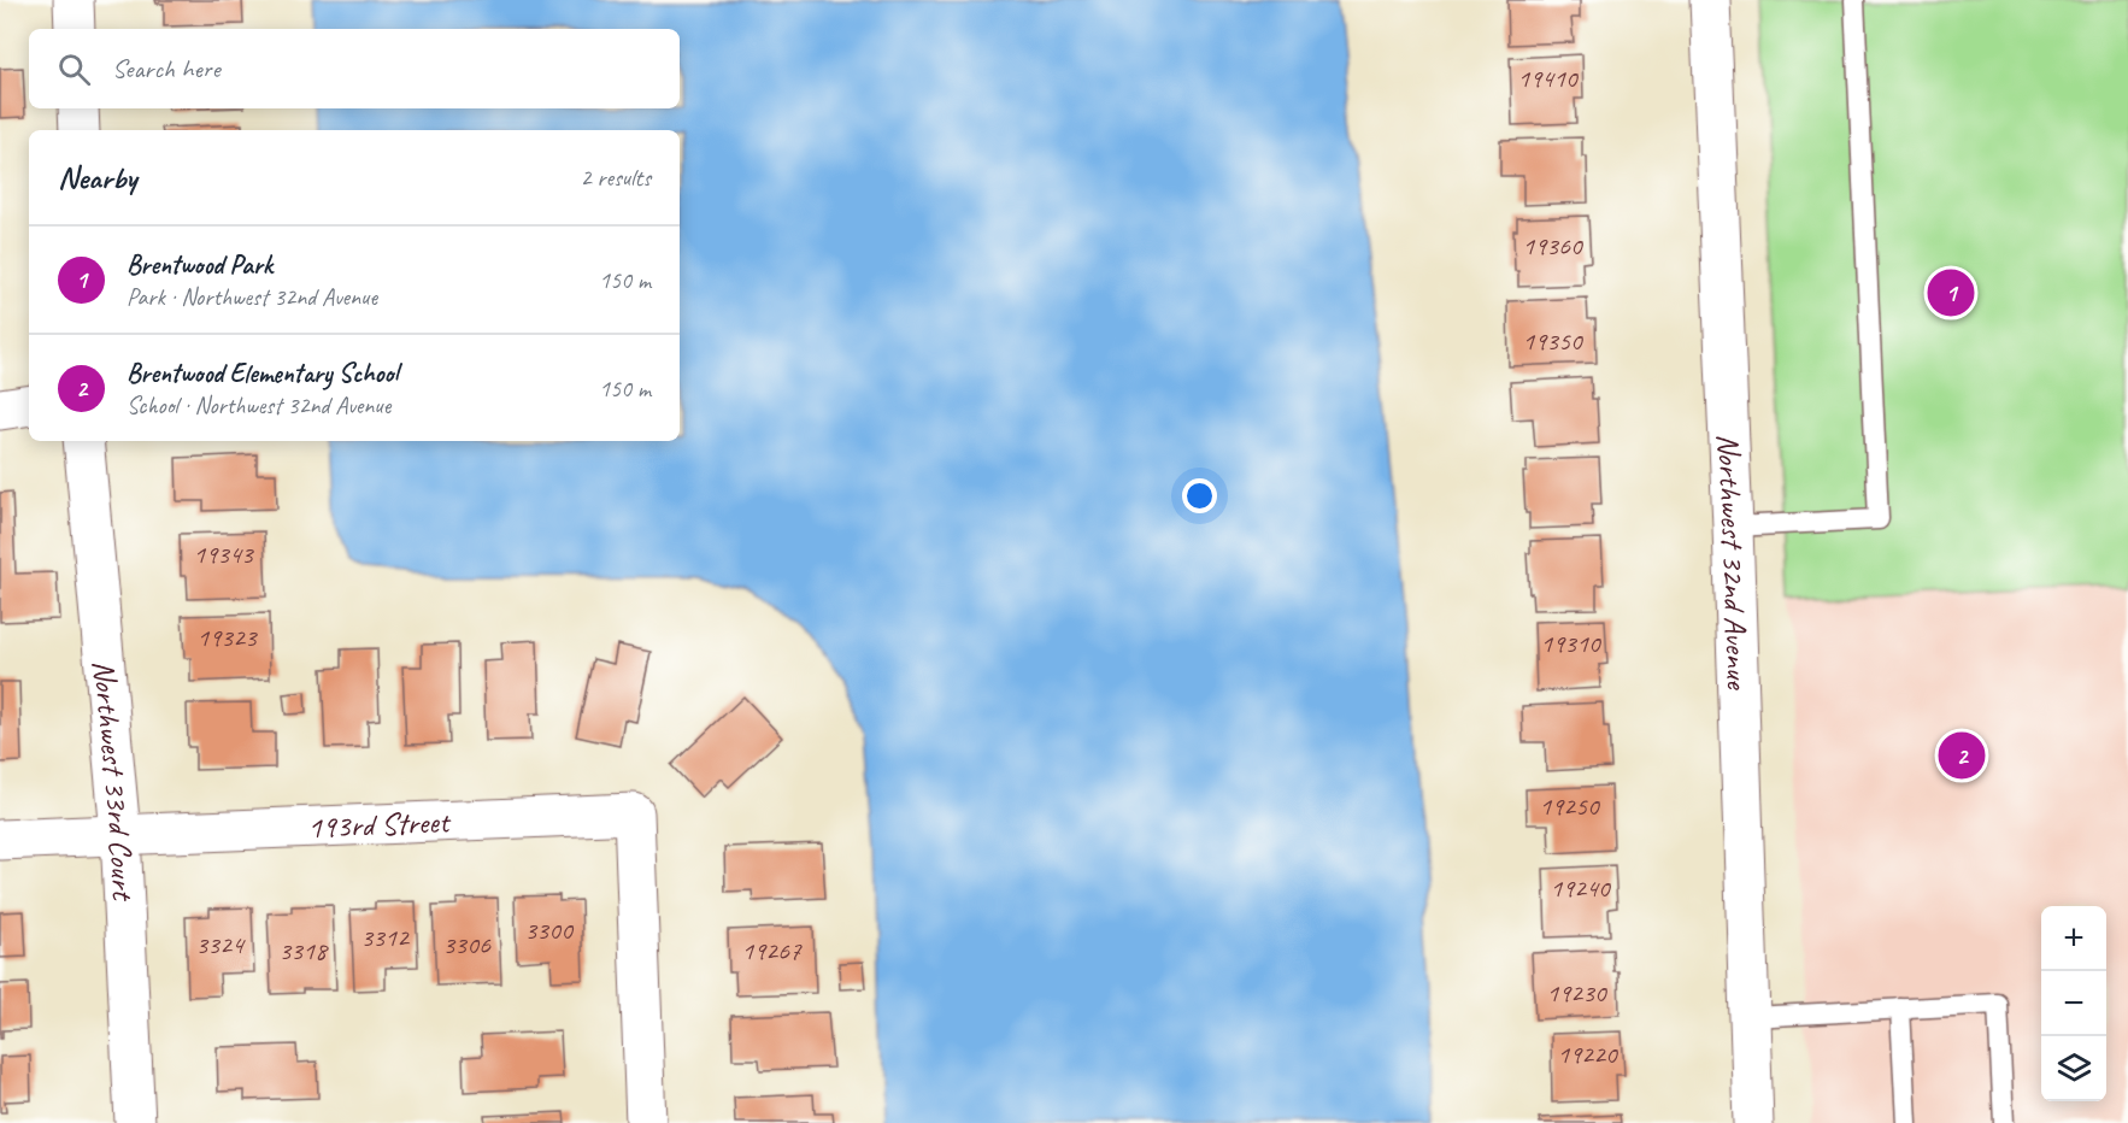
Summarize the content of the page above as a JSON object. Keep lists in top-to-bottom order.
{
  "streets": {
    "street": ["Northwest 32nd Avenue", "Northwest 33rd Court", "193rd Street"]
  },
  "crossings": [
    ["Northwest 33rd Court", "193rd Street"]
  ],
  "house_numbers": [
    "19410",
    "19360",
    "19350",
    "19343",
    "19323",
    "19310",
    "19250",
    "19240",
    "3300",
    "3312",
    "3324",
    "3306",
    "3318",
    "19267",
    "19230",
    "19220"
  ],
  "page": {
    "search": "Search here",
    "heading": ["Nearby", "2 results"],
    "list": [
      {
        "mark": "1",
        "name": "Brentwood Park",
        "note": "Park · Northwest 32nd Avenue",
        "value": "150 m"
      },
      {
        "mark": "2",
        "name": "Brentwood Elementary School",
        "note": "School · Northwest 32nd Avenue",
        "value": "150 m"
      }
    ],
    "pins": ["1", "2"],
    "map_buttons": ["+", "−"]
  }
}
